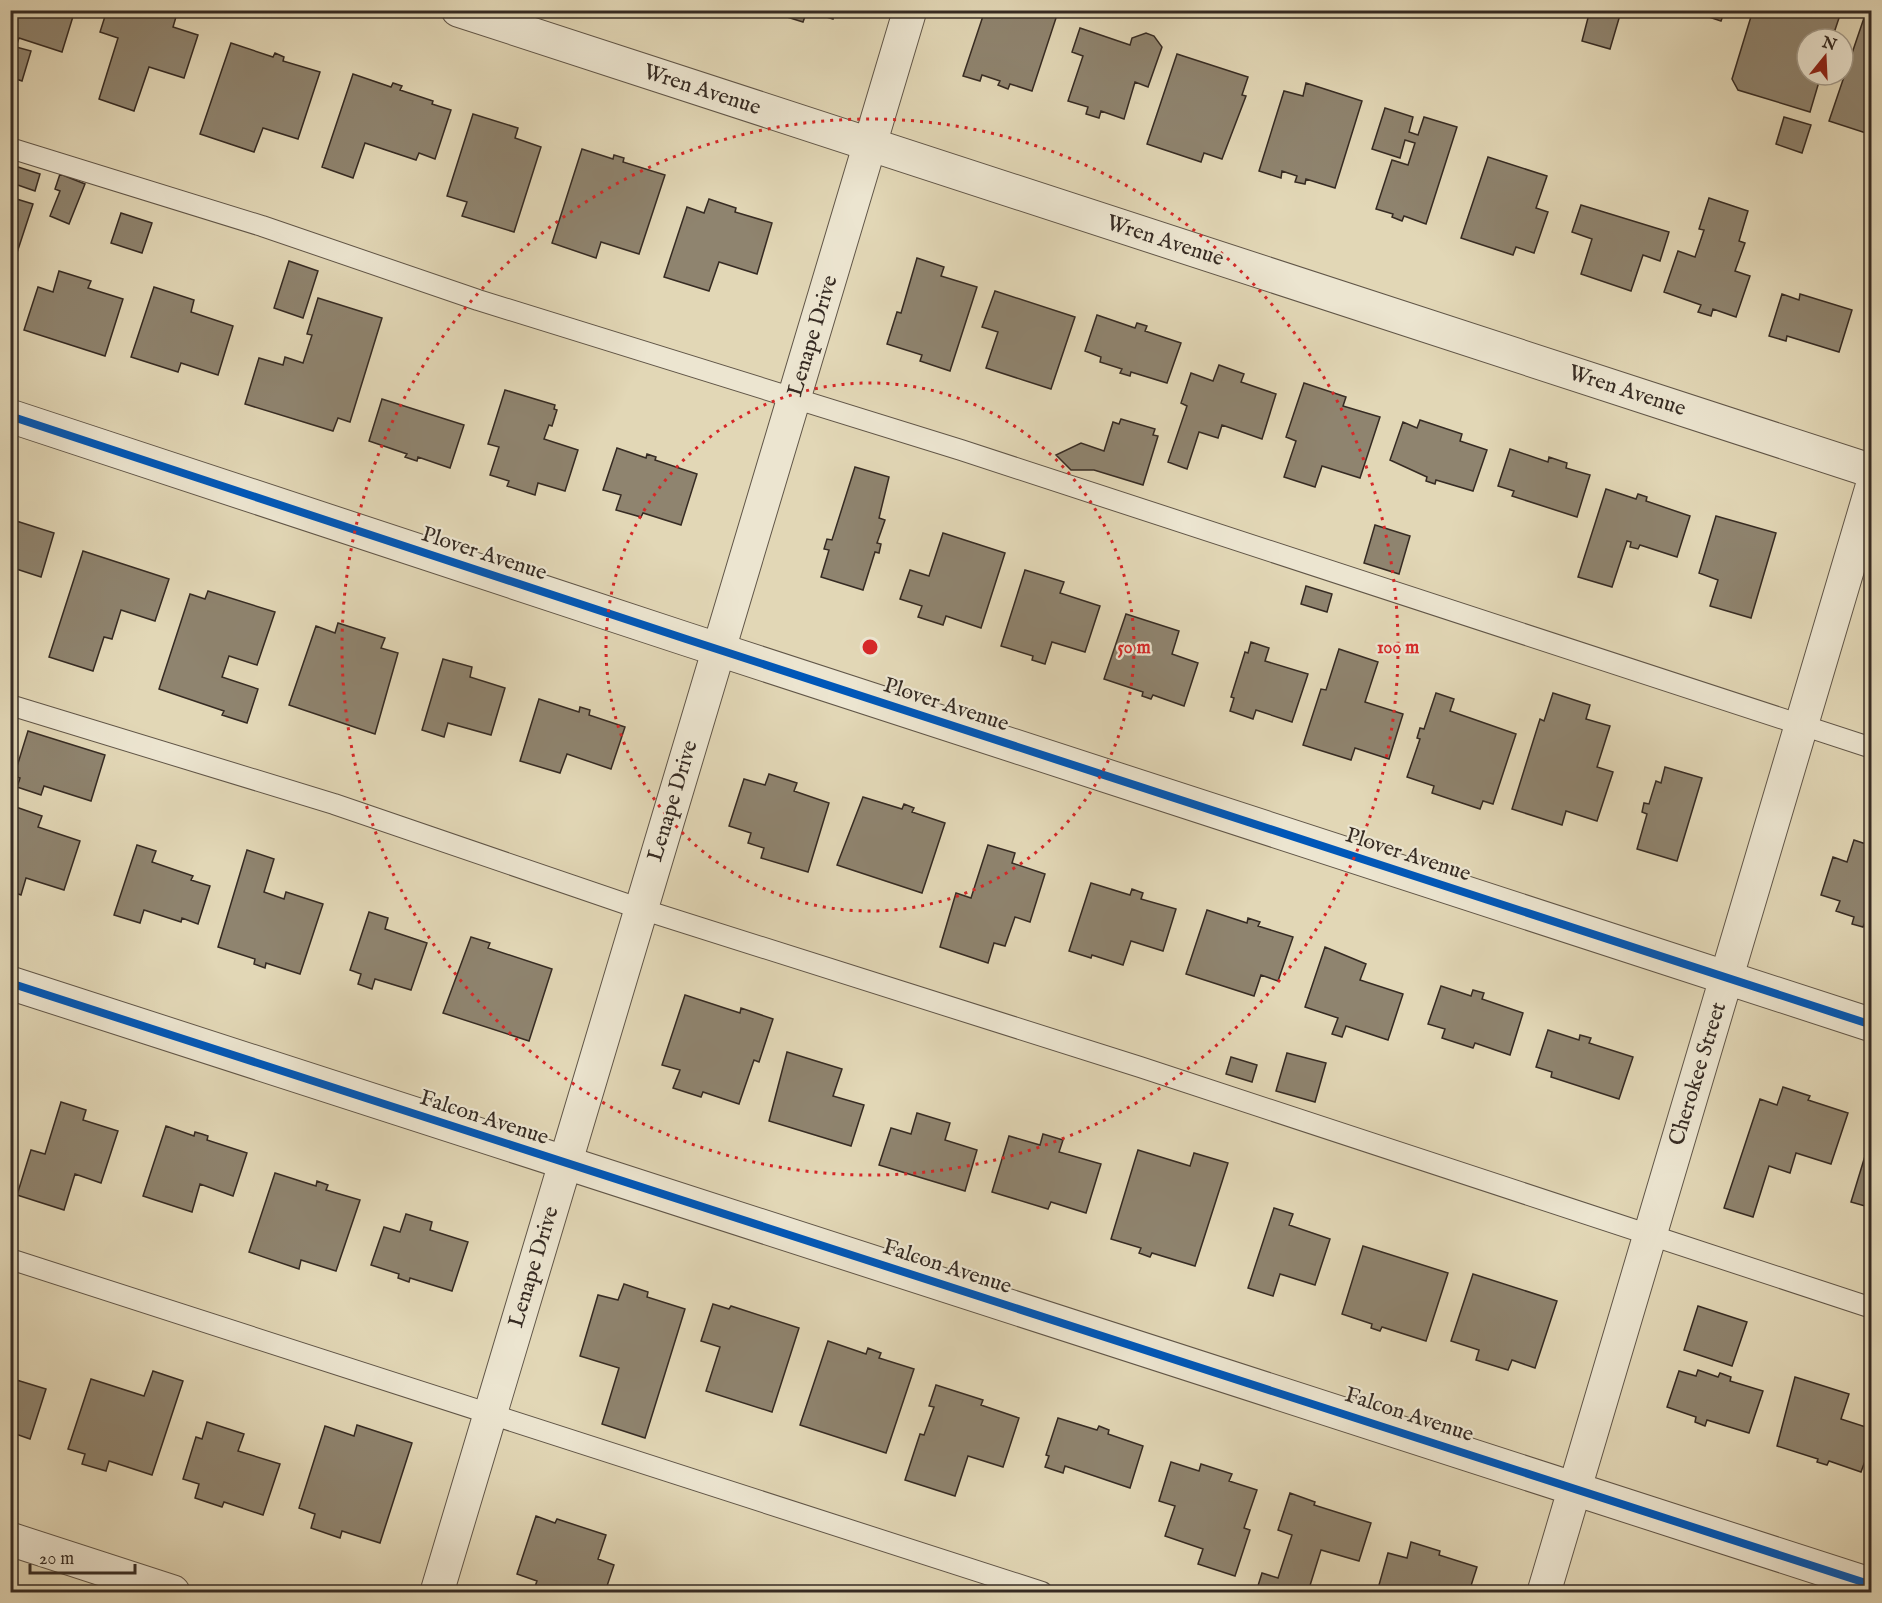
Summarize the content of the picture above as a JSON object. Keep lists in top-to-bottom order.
{
  "streets": {
    "street": [
      "Wren Avenue",
      "Lenape Drive",
      "Plover Avenue",
      "Cherokee Street",
      "Falcon Avenue"
    ]
  },
  "crossings": [
    ["Wren Avenue", "Lenape Drive"],
    ["Lenape Drive", "Plover Avenue"],
    ["Lenape Drive", "Falcon Avenue"],
    ["Plover Avenue", "Cherokee Street"],
    ["Cherokee Street", "Falcon Avenue"]
  ],
  "scale_bar": "20 m",
  "north": "top",
  "rings": ["50 m", "100 m"]
}
